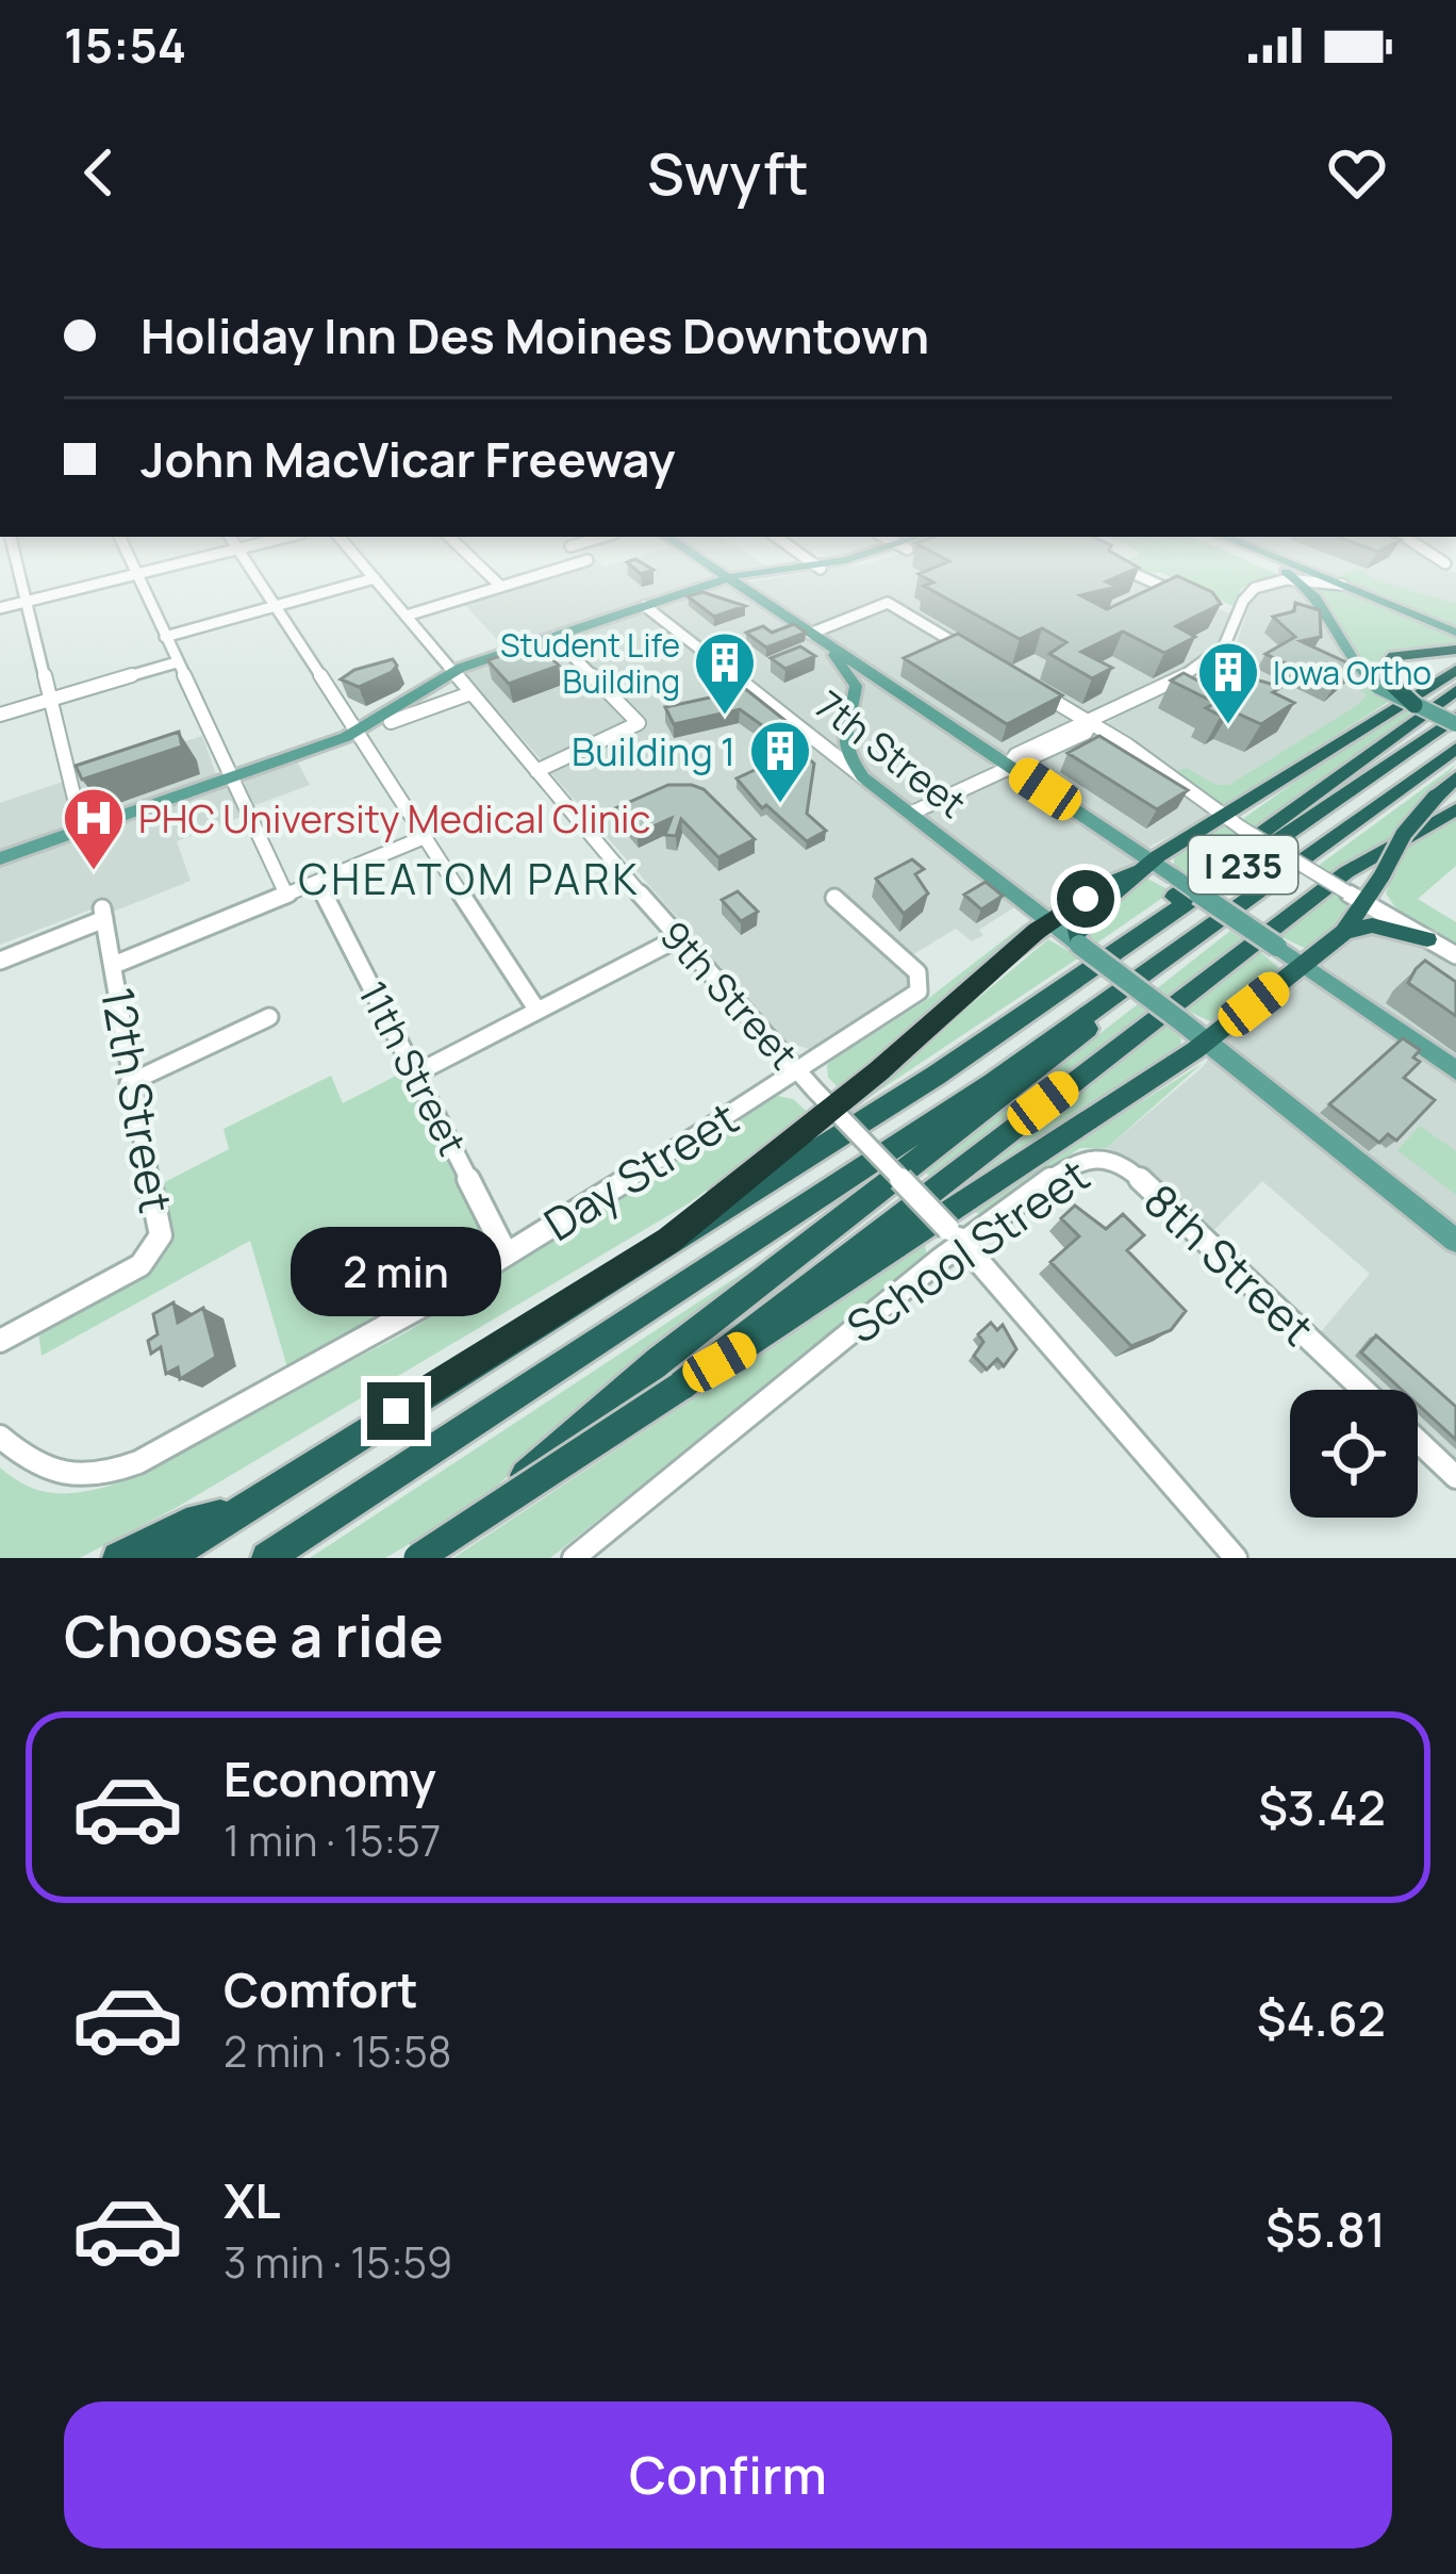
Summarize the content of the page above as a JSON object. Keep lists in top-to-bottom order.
{
  "streets": {
    "highway": ["I 235"],
    "main road": ["7th Street"],
    "street": [
      "9th Street",
      "11th Street",
      "12th Street",
      "Day Street",
      "School Street",
      "8th Street"
    ]
  },
  "crossings": [
    ["9th Street", "Day Street"],
    ["9th Street", "School Street"],
    ["11th Street", "Day Street"],
    ["School Street", "8th Street"]
  ],
  "districts": ["CHEATOM PARK"],
  "places": {
    "building": ["Student Life Building", "Iowa Ortho", "Building 1"],
    "hospital": ["PHC University Medical Clinic"]
  },
  "page": {
    "status": "15:54",
    "header": "Swyft",
    "banner": ["Holiday Inn Des Moines Downtown", "John MacVicar Freeway"],
    "bubble": "2 min",
    "heading": "Choose a ride",
    "list": [
      {
        "name": "Economy",
        "note": "1 min · 15:57",
        "value": "$3.42"
      },
      {
        "name": "Comfort",
        "note": "2 min · 15:58",
        "value": "$4.62"
      },
      {
        "name": "XL",
        "note": "3 min · 15:59",
        "value": "$5.81"
      }
    ],
    "buttons": "Confirm"
  }
}
